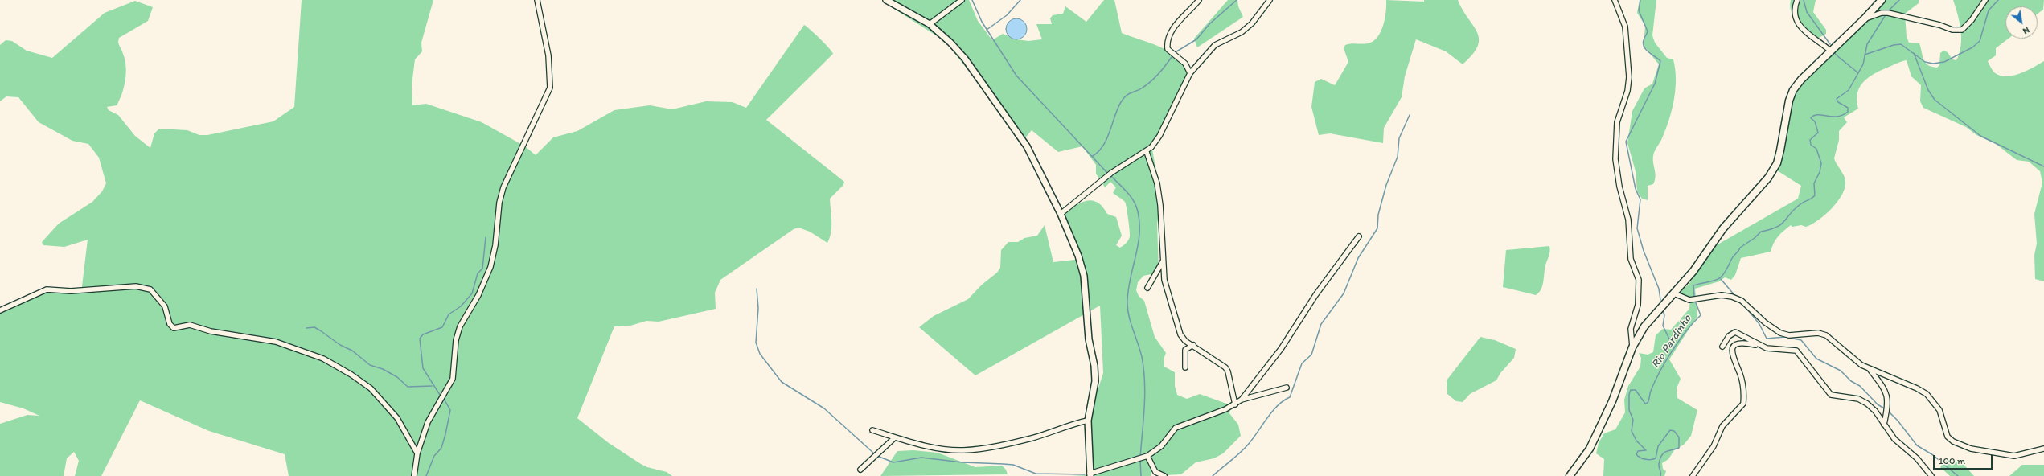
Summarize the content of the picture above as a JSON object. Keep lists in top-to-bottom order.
{
  "water": ["Rio Pardinho"],
  "scale_bar": "100 m",
  "north": "bottom right"
}
